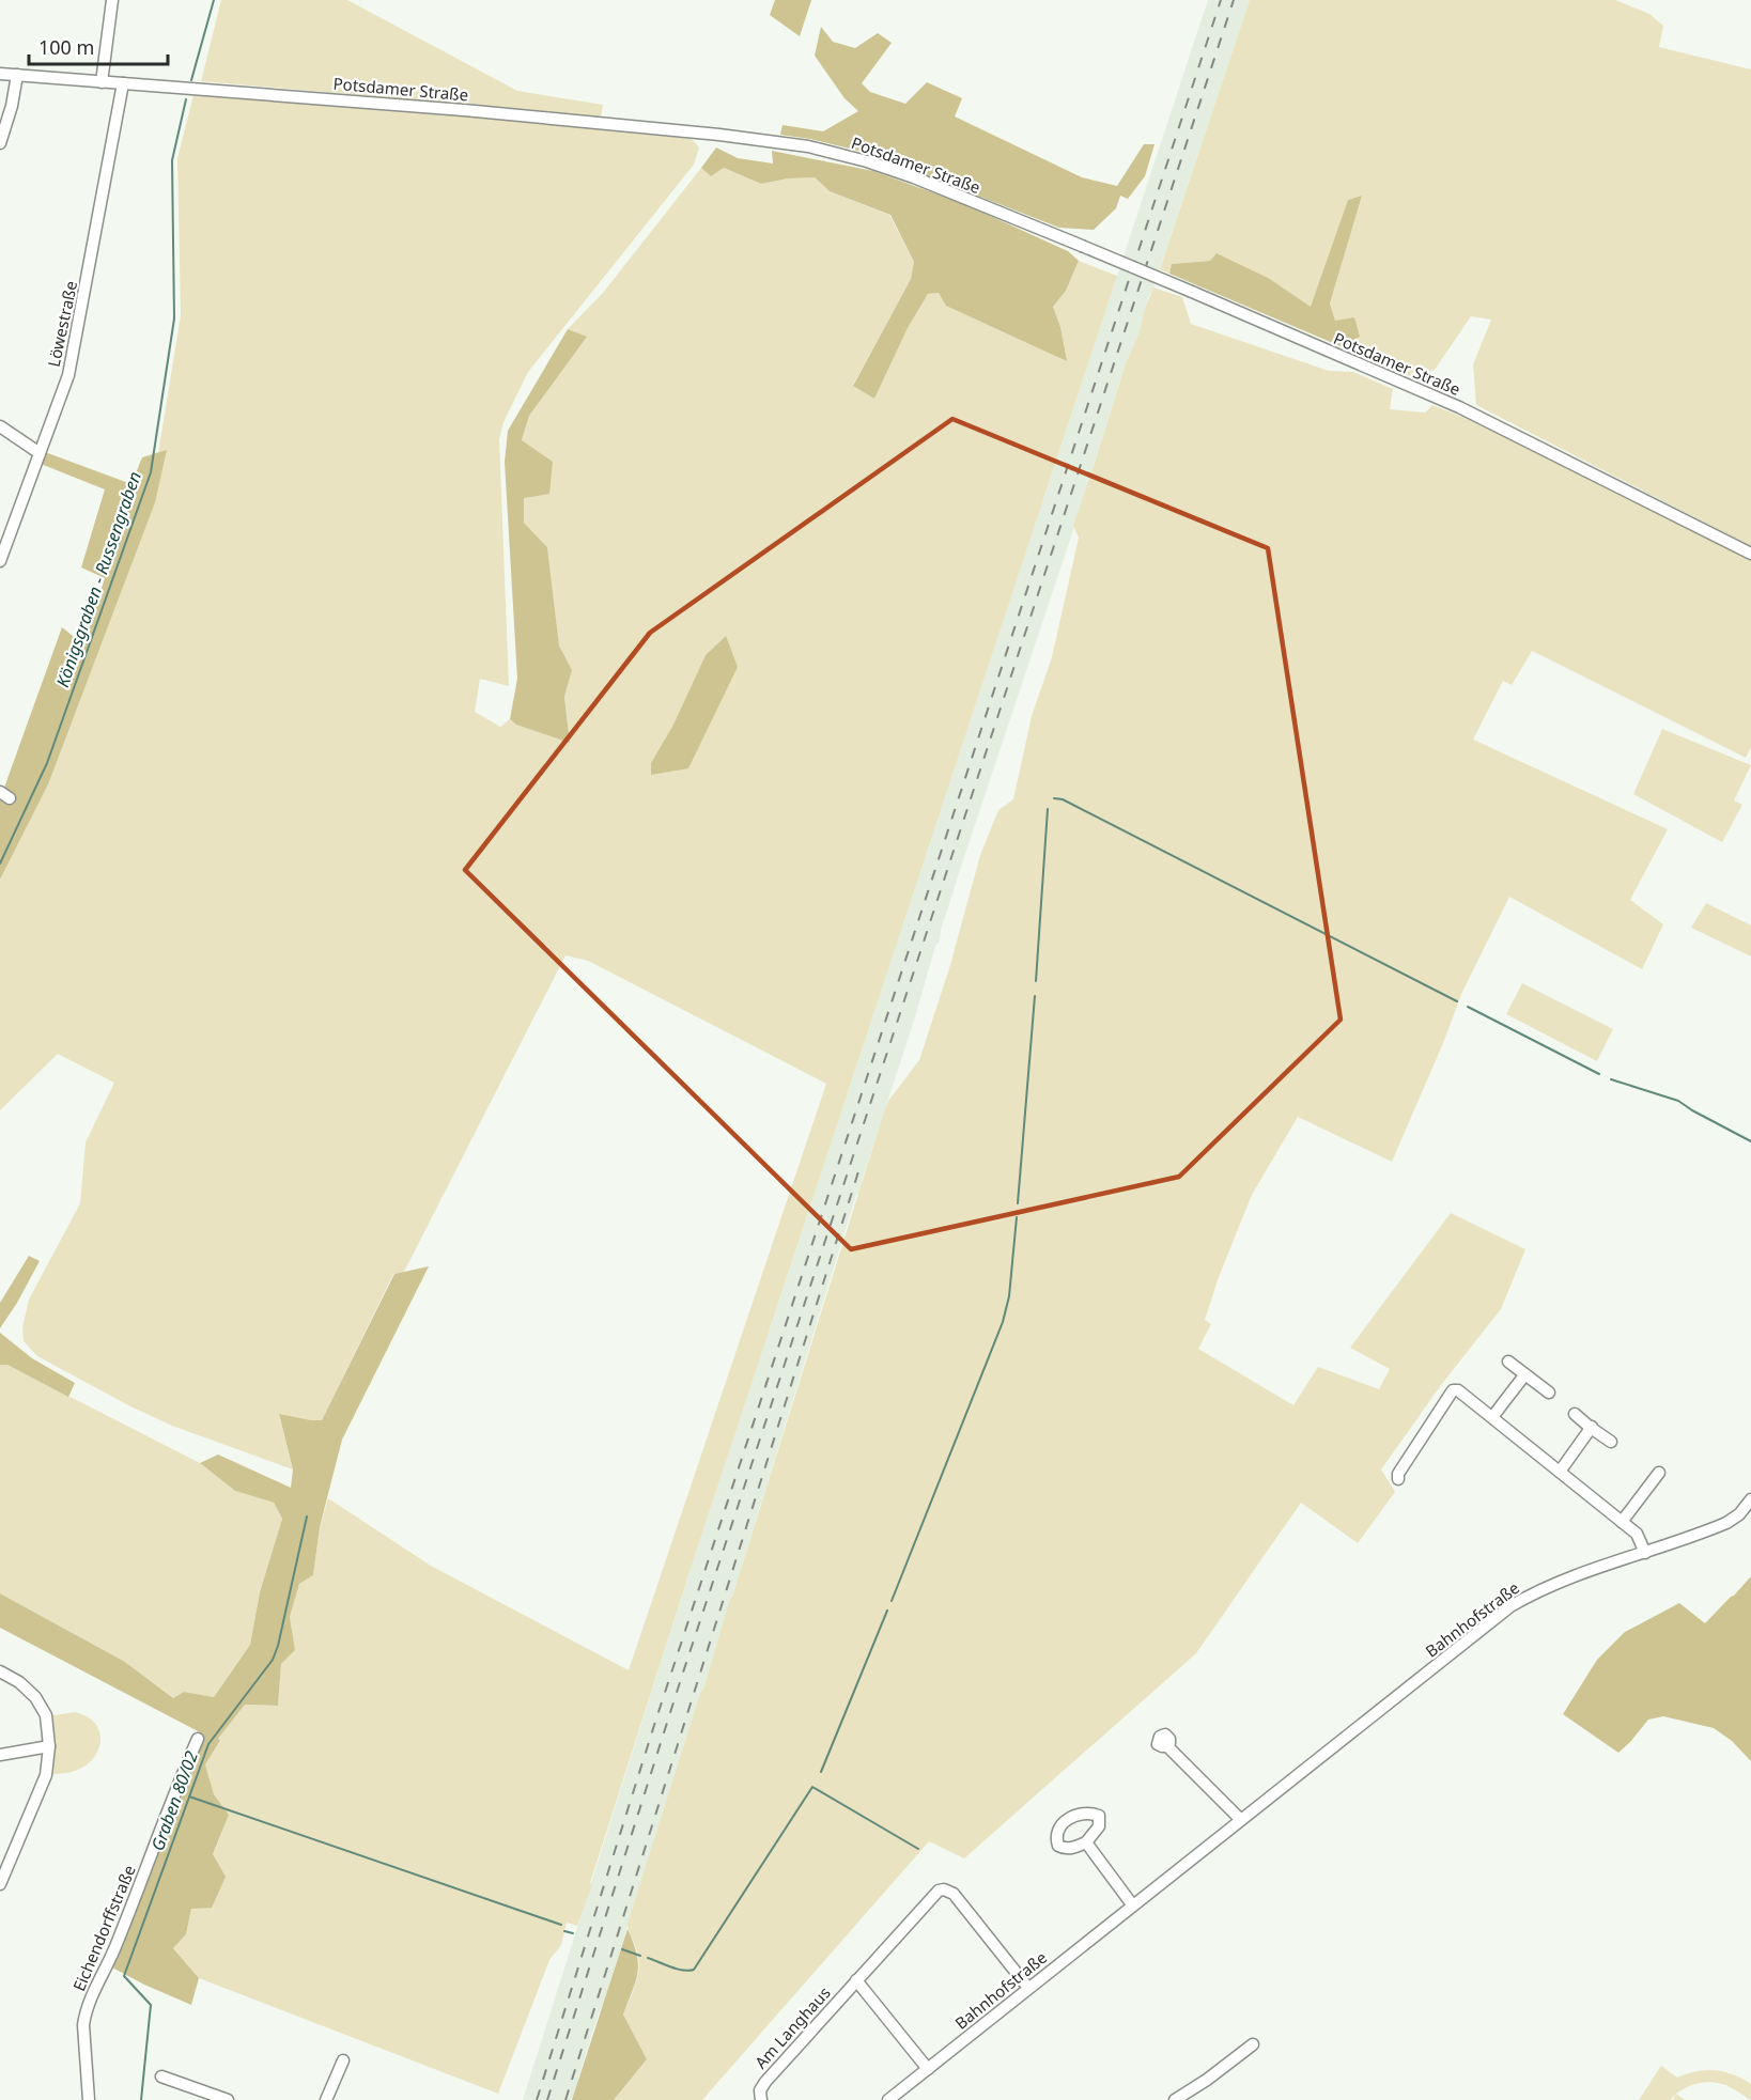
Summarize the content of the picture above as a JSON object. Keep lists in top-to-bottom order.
{
  "streets": {
    "street": [
      "Potsdamer Straße",
      "Löwestraße",
      "Bahnhofstraße",
      "Eichendorffstraße",
      "Am Langhaus"
    ]
  },
  "crossings": [
    ["Potsdamer Straße", "Löwestraße"],
    ["Bahnhofstraße", "Am Langhaus"]
  ],
  "water": ["Königsgraben - Russengraben", "Graben 80/02"],
  "scale_bar": "100 m"
}
